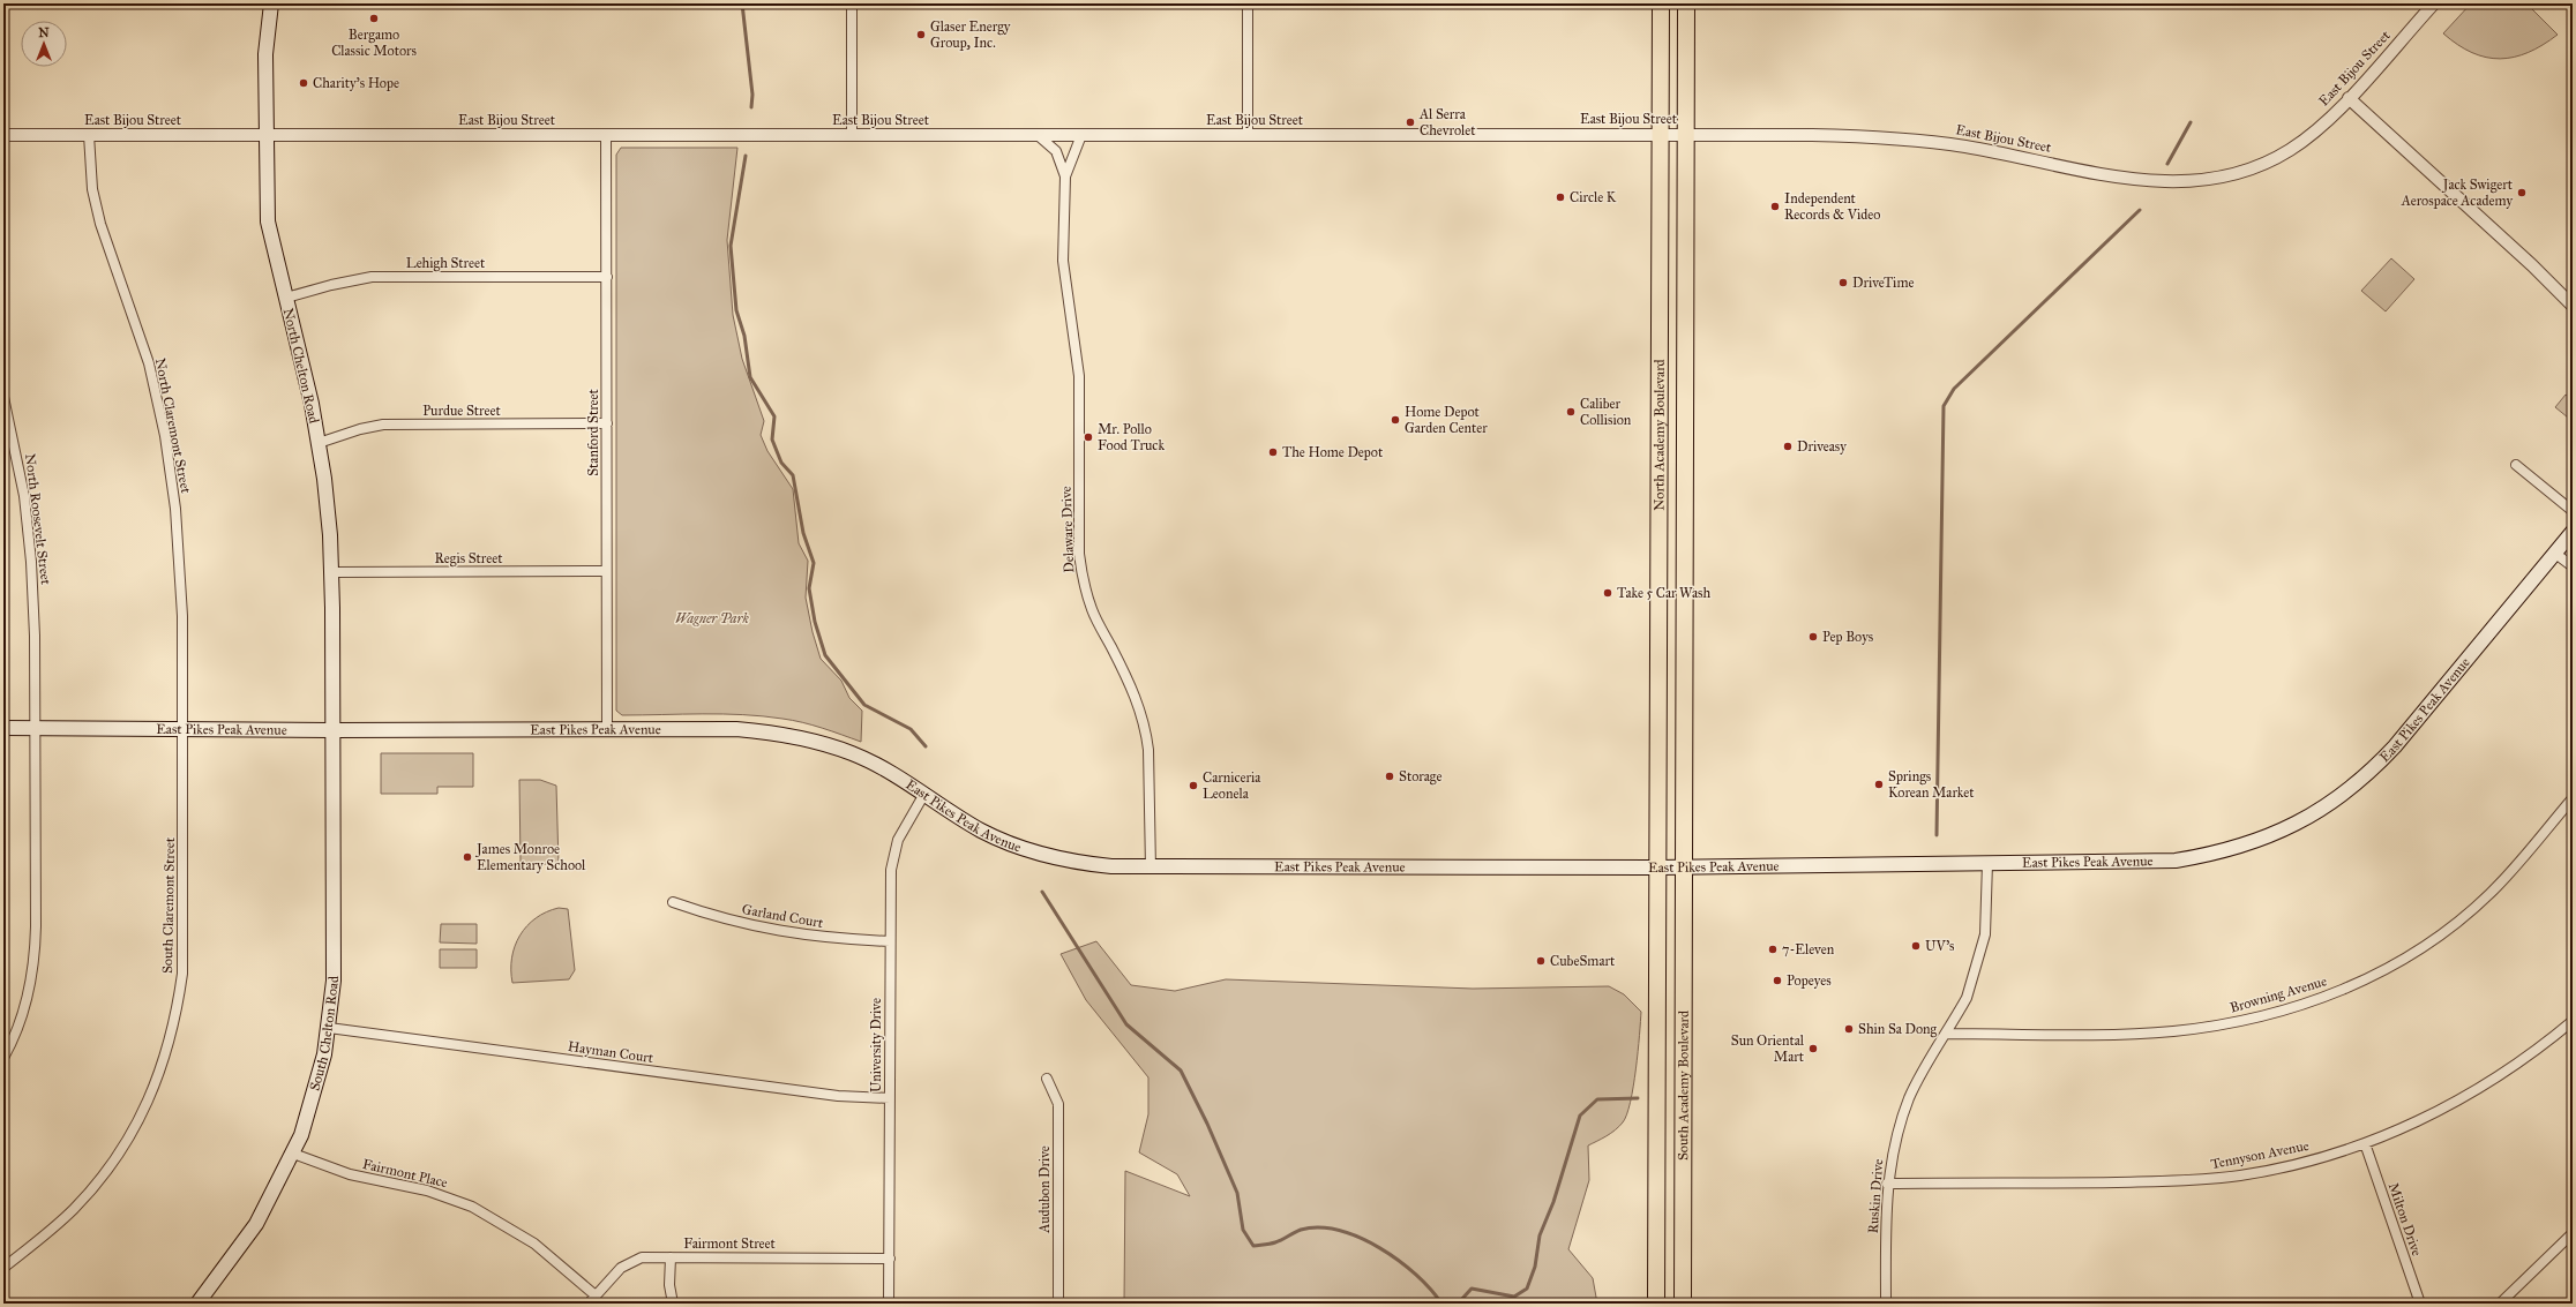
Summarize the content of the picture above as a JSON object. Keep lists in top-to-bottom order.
{
  "streets": {
    "highway": ["North Academy Boulevard", "South Academy Boulevard"],
    "main road": ["North Chelton Road", "East Pikes Peak Avenue", "South Chelton Road"],
    "street": [
      "East Bijou Street",
      "Lehigh Street",
      "Purdue Street",
      "North Claremont Street",
      "Stanford Street",
      "North Roosevelt Street",
      "Delaware Drive",
      "Regis Street",
      "South Claremont Street",
      "Garland Court",
      "Browning Avenue",
      "University Drive",
      "Hayman Court",
      "Tennyson Avenue",
      "Fairmont Place",
      "Audubon Drive",
      "Ruskin Drive",
      "Milton Drive",
      "Fairmont Street"
    ]
  },
  "crossings": [
    ["East Bijou Street", "North Chelton Road"],
    ["East Bijou Street", "North Claremont Street"],
    ["East Bijou Street", "Stanford Street"],
    ["East Bijou Street", "North Academy Boulevard"],
    ["East Bijou Street", "Delaware Drive"],
    ["Lehigh Street", "North Chelton Road"],
    ["Lehigh Street", "Stanford Street"],
    ["North Chelton Road", "Purdue Street"],
    ["North Chelton Road", "Regis Street"],
    ["North Chelton Road", "East Pikes Peak Avenue"],
    ["North Chelton Road", "South Chelton Road"],
    ["Purdue Street", "Stanford Street"],
    ["North Claremont Street", "East Pikes Peak Avenue"],
    ["North Claremont Street", "South Claremont Street"],
    ["Stanford Street", "Regis Street"],
    ["Stanford Street", "East Pikes Peak Avenue"],
    ["North Academy Boulevard", "East Pikes Peak Avenue"],
    ["North Academy Boulevard", "South Academy Boulevard"],
    ["North Roosevelt Street", "East Pikes Peak Avenue"],
    ["Delaware Drive", "East Pikes Peak Avenue"],
    ["East Pikes Peak Avenue", "South Claremont Street"],
    ["East Pikes Peak Avenue", "South Chelton Road"],
    ["East Pikes Peak Avenue", "University Drive"],
    ["East Pikes Peak Avenue", "South Academy Boulevard"],
    ["East Pikes Peak Avenue", "Ruskin Drive"],
    ["Garland Court", "University Drive"],
    ["Browning Avenue", "Ruskin Drive"],
    ["South Chelton Road", "Hayman Court"],
    ["South Chelton Road", "Fairmont Place"],
    ["University Drive", "Hayman Court"],
    ["University Drive", "Fairmont Street"],
    ["Tennyson Avenue", "Ruskin Drive"],
    ["Tennyson Avenue", "Milton Drive"],
    ["Fairmont Place", "Fairmont Street"]
  ],
  "parks": ["Wagner Park"],
  "places": [
    "Bergamo Classic Motors",
    "Glaser Energy Group, Inc.",
    "Charity's Hope",
    "Al Serra Chevrolet",
    "Jack Swigert Aerospace Academy",
    "Circle K",
    "Independent Records & Video",
    "DriveTime",
    "Caliber Collision",
    "Home Depot Garden Center",
    "Mr. Pollo Food Truck",
    "Driveasy",
    "The Home Depot",
    "Take 5 Car Wash",
    "Pep Boys",
    "Storage",
    "Springs Korean Market",
    "Carniceria Leonela",
    "James Monroe Elementary School",
    "UV's",
    "7-Eleven",
    "CubeSmart",
    "Popeyes",
    "Shin Sa Dong",
    "Sun Oriental Mart"
  ],
  "north": "top"
}
